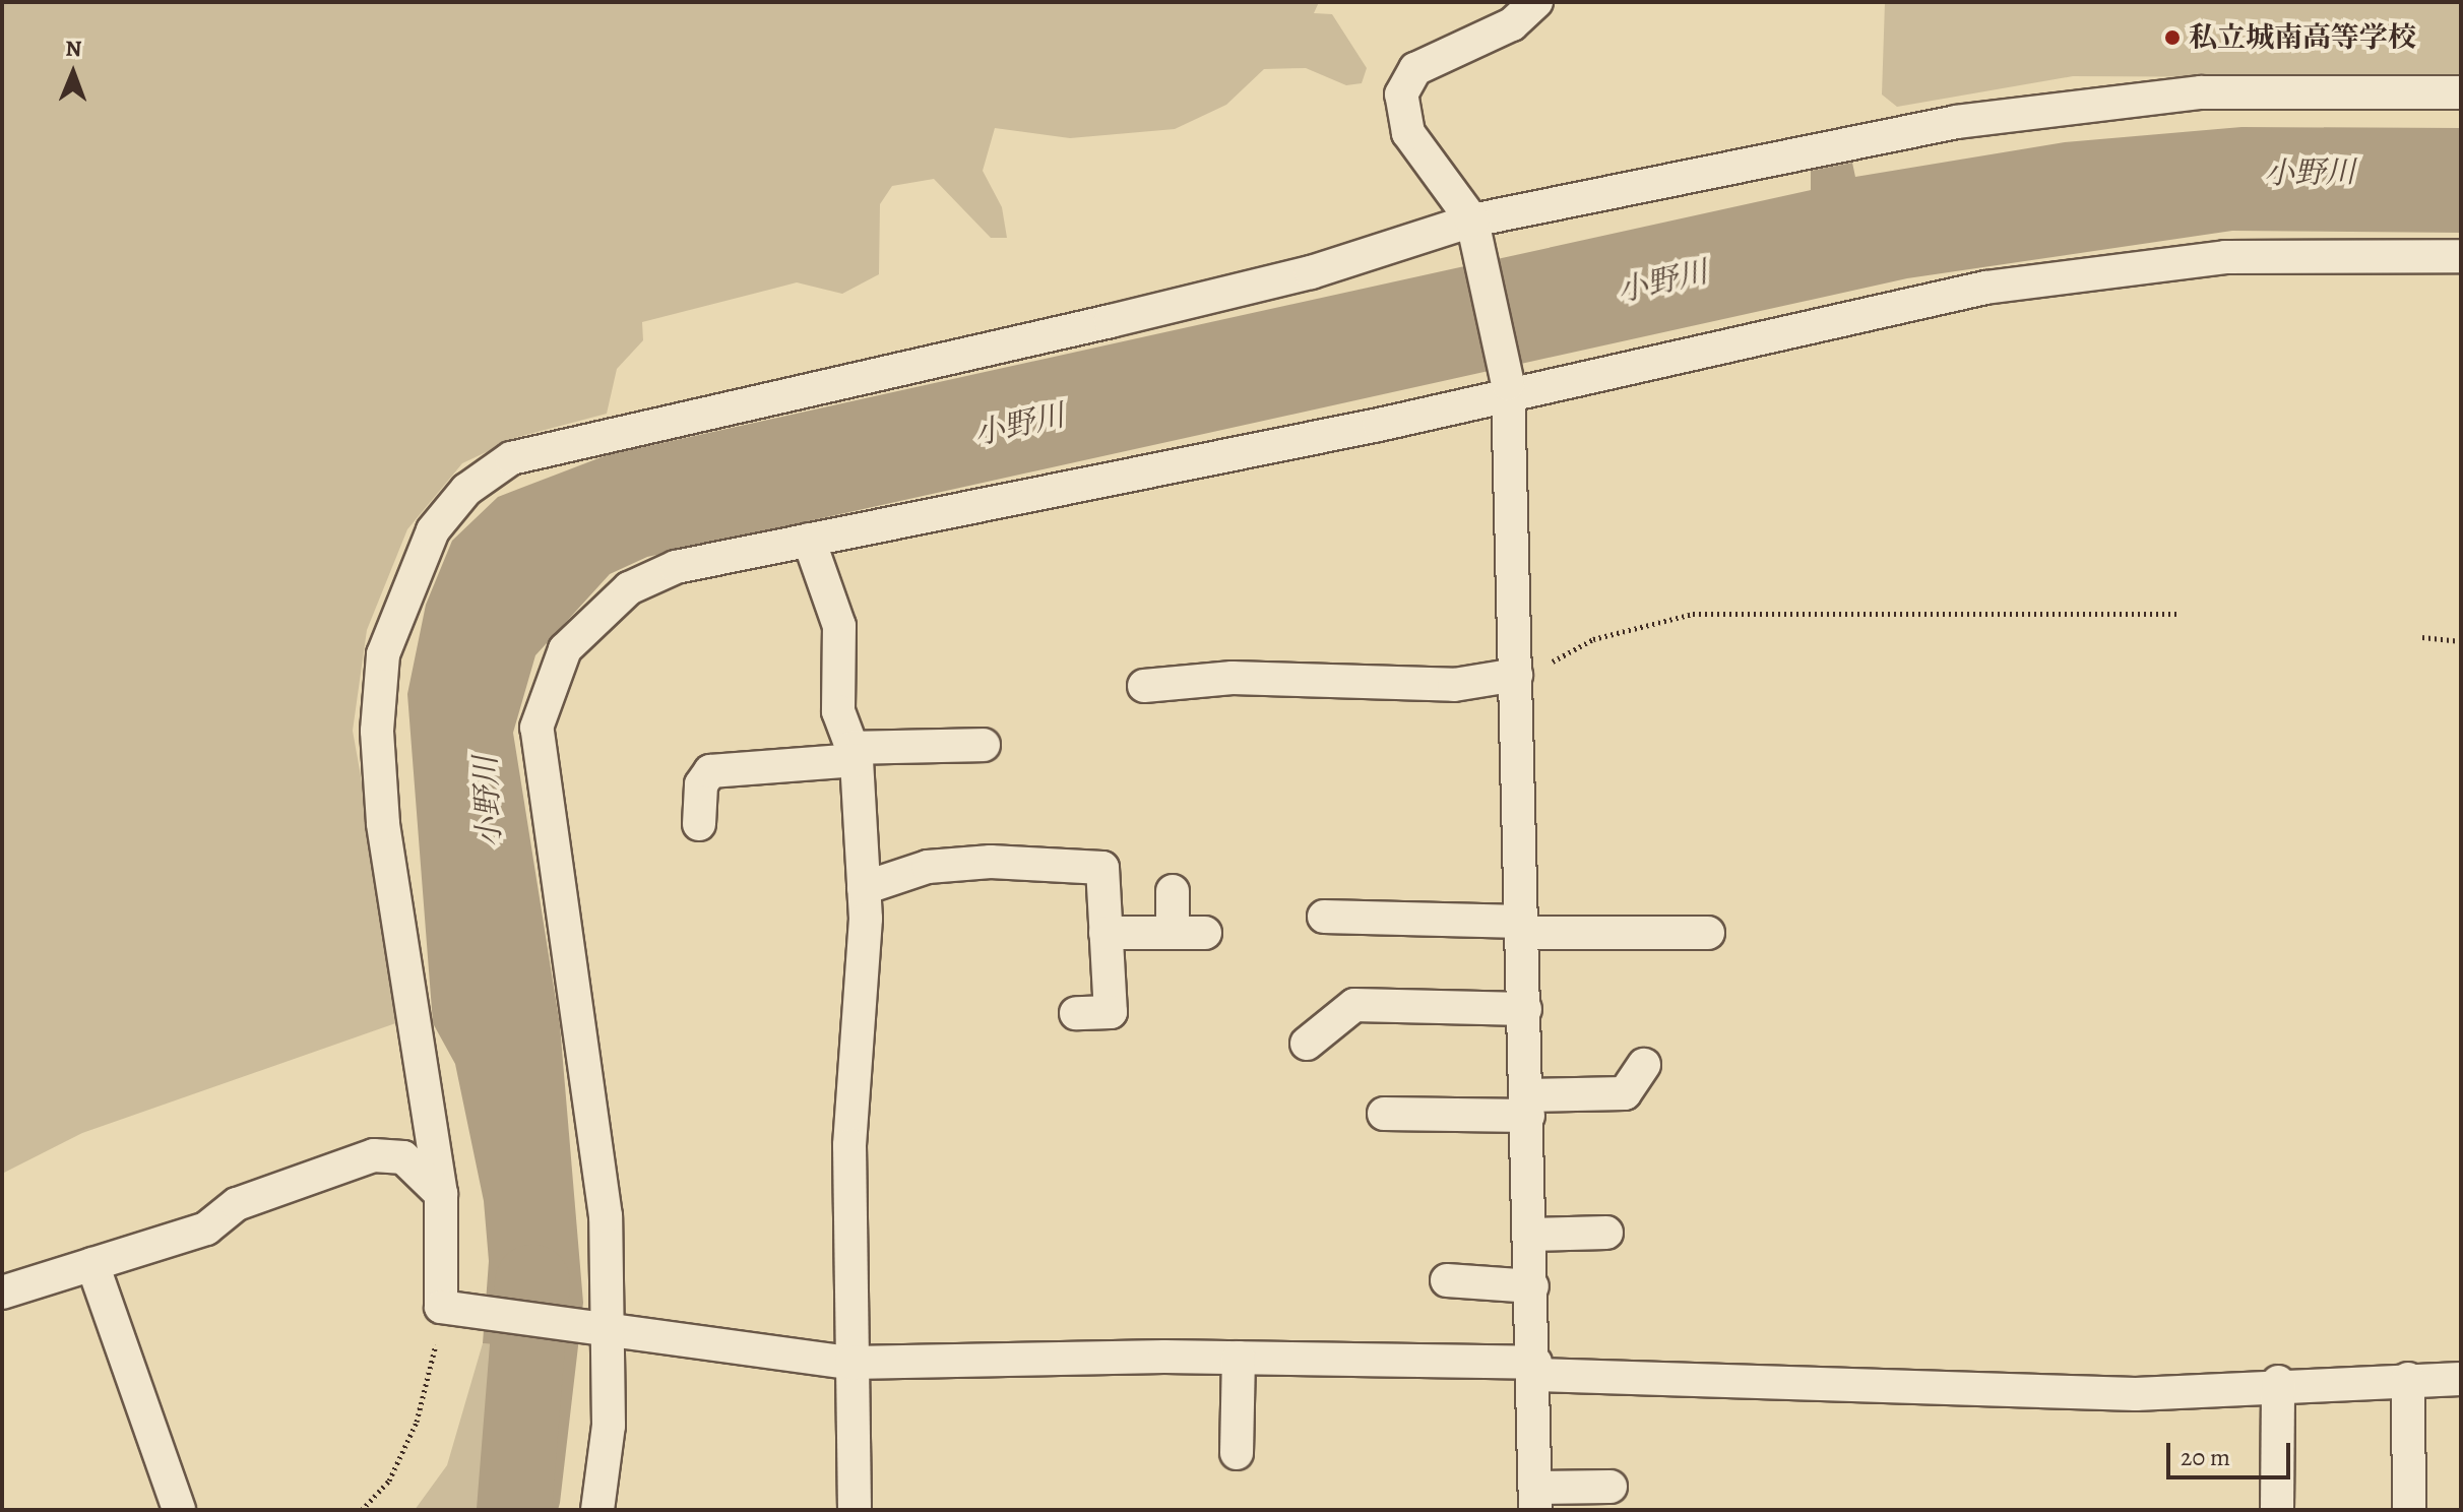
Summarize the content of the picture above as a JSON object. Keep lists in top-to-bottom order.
{
  "water": ["小野川"],
  "places": ["私立城南高等学校"],
  "scale_bar": "20 m",
  "north": "top"
}
